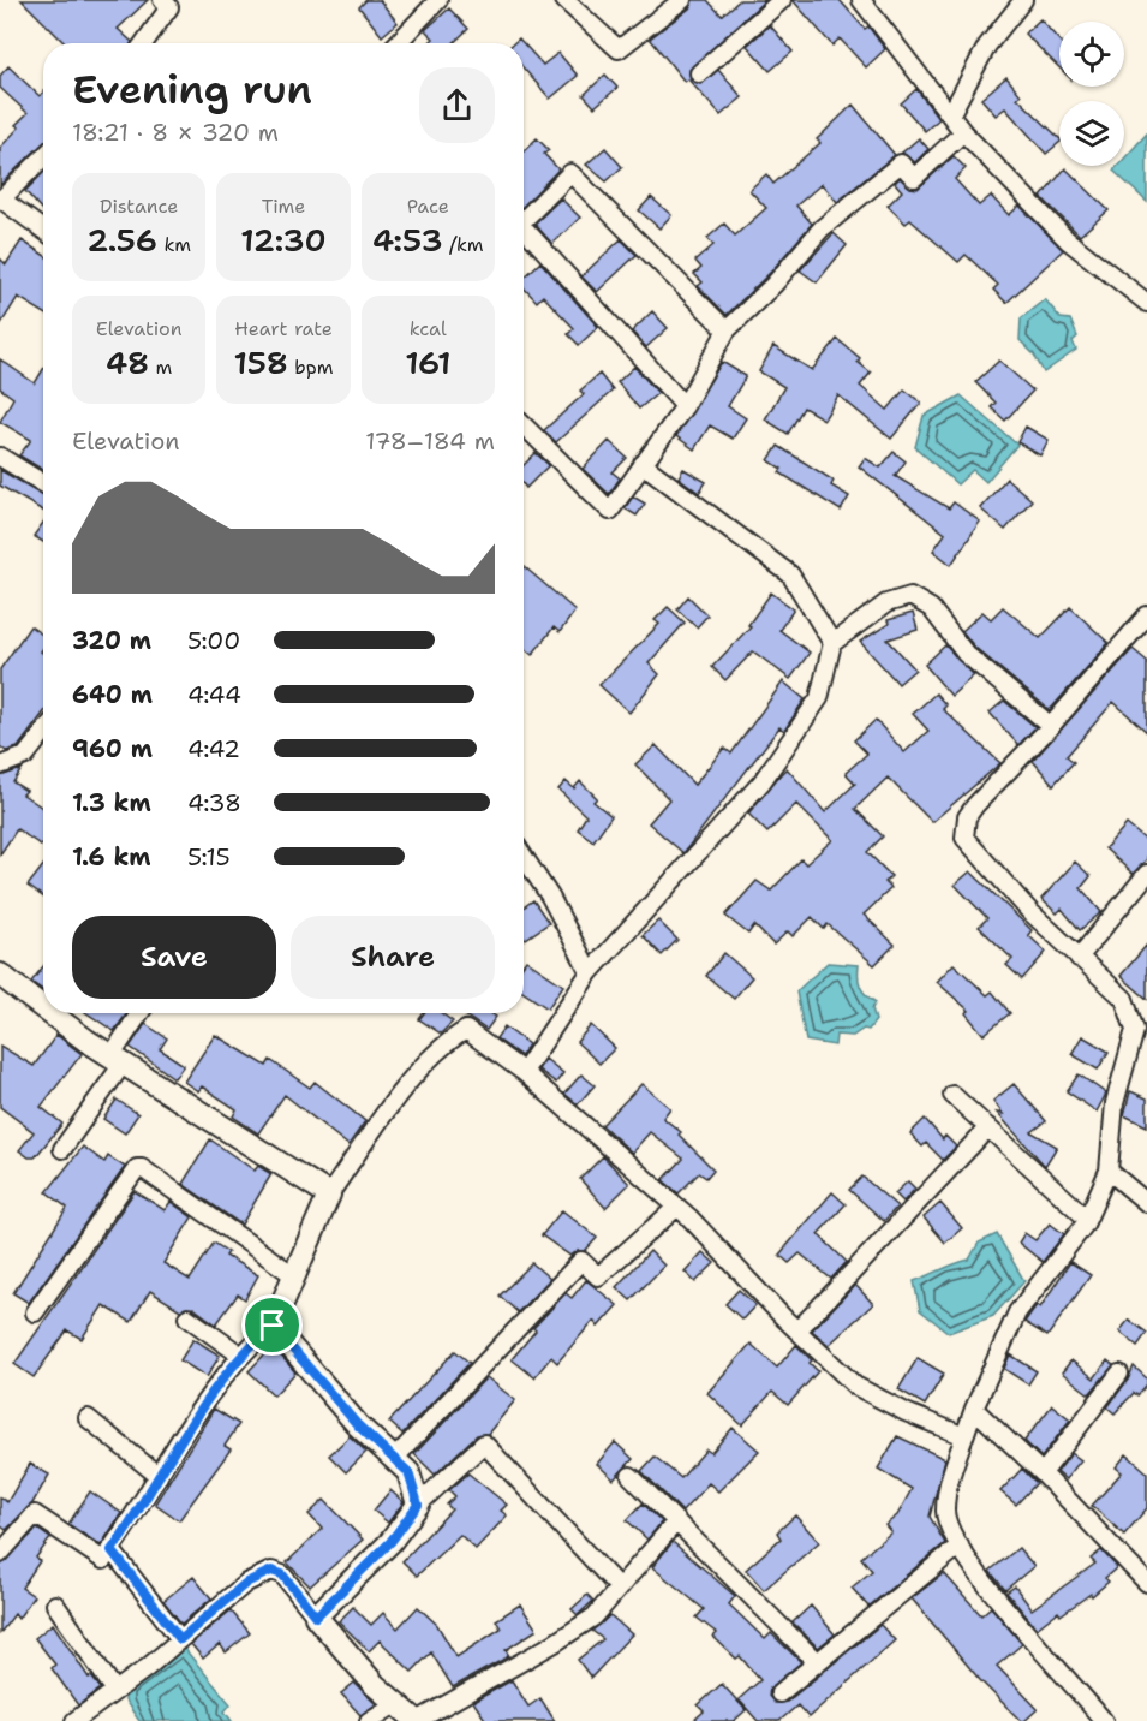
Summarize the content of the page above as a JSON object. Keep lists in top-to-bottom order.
{
  "page": {
    "heading": ["Evening run", "18:21 · 8 × 320 m"],
    "stats": [
      ["Distance", "2.56 km"],
      ["Time", "12:30"],
      ["Pace", "4:53 /km"],
      ["Elevation", "48 m"],
      ["Heart rate", "158 bpm"],
      ["kcal", "161"]
    ],
    "chart": ["Elevation", "178–184 m"],
    "list": [
      {
        "name": "320 m",
        "note": "5:00"
      },
      {
        "name": "640 m",
        "note": "4:44"
      },
      {
        "name": "960 m",
        "note": "4:42"
      },
      {
        "name": "1.3 km",
        "note": "4:38"
      },
      {
        "name": "1.6 km",
        "note": "5:15"
      }
    ],
    "buttons": ["Save", "Share"]
  }
}
